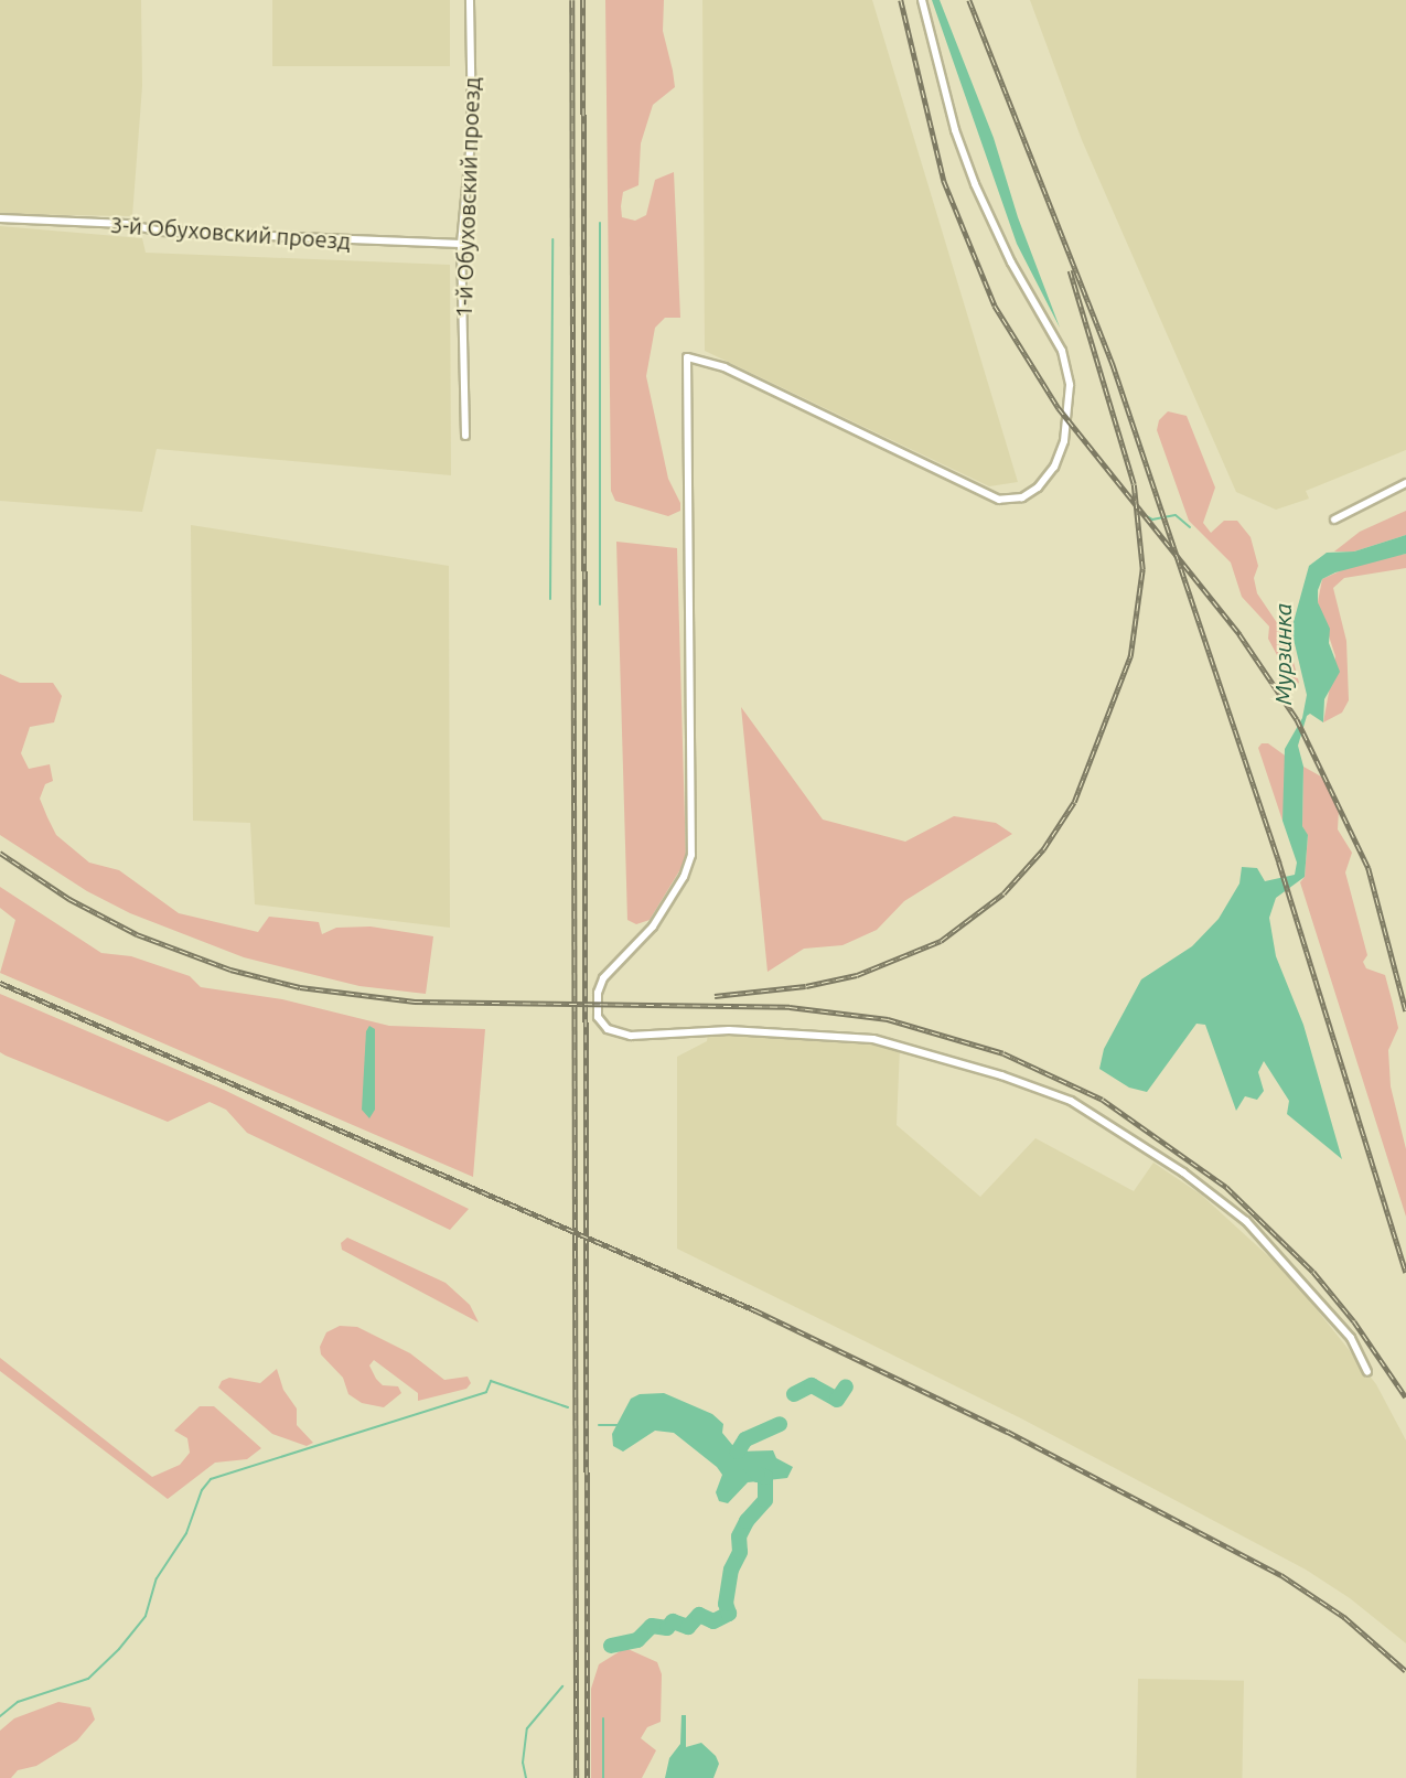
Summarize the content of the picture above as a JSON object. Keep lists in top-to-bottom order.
{
  "streets": {
    "street": ["1-й Обуховский проезд", "3-й Обуховский проезд"]
  },
  "crossings": [
    ["1-й Обуховский проезд", "3-й Обуховский проезд"]
  ],
  "water": ["Мурзинка"]
}
